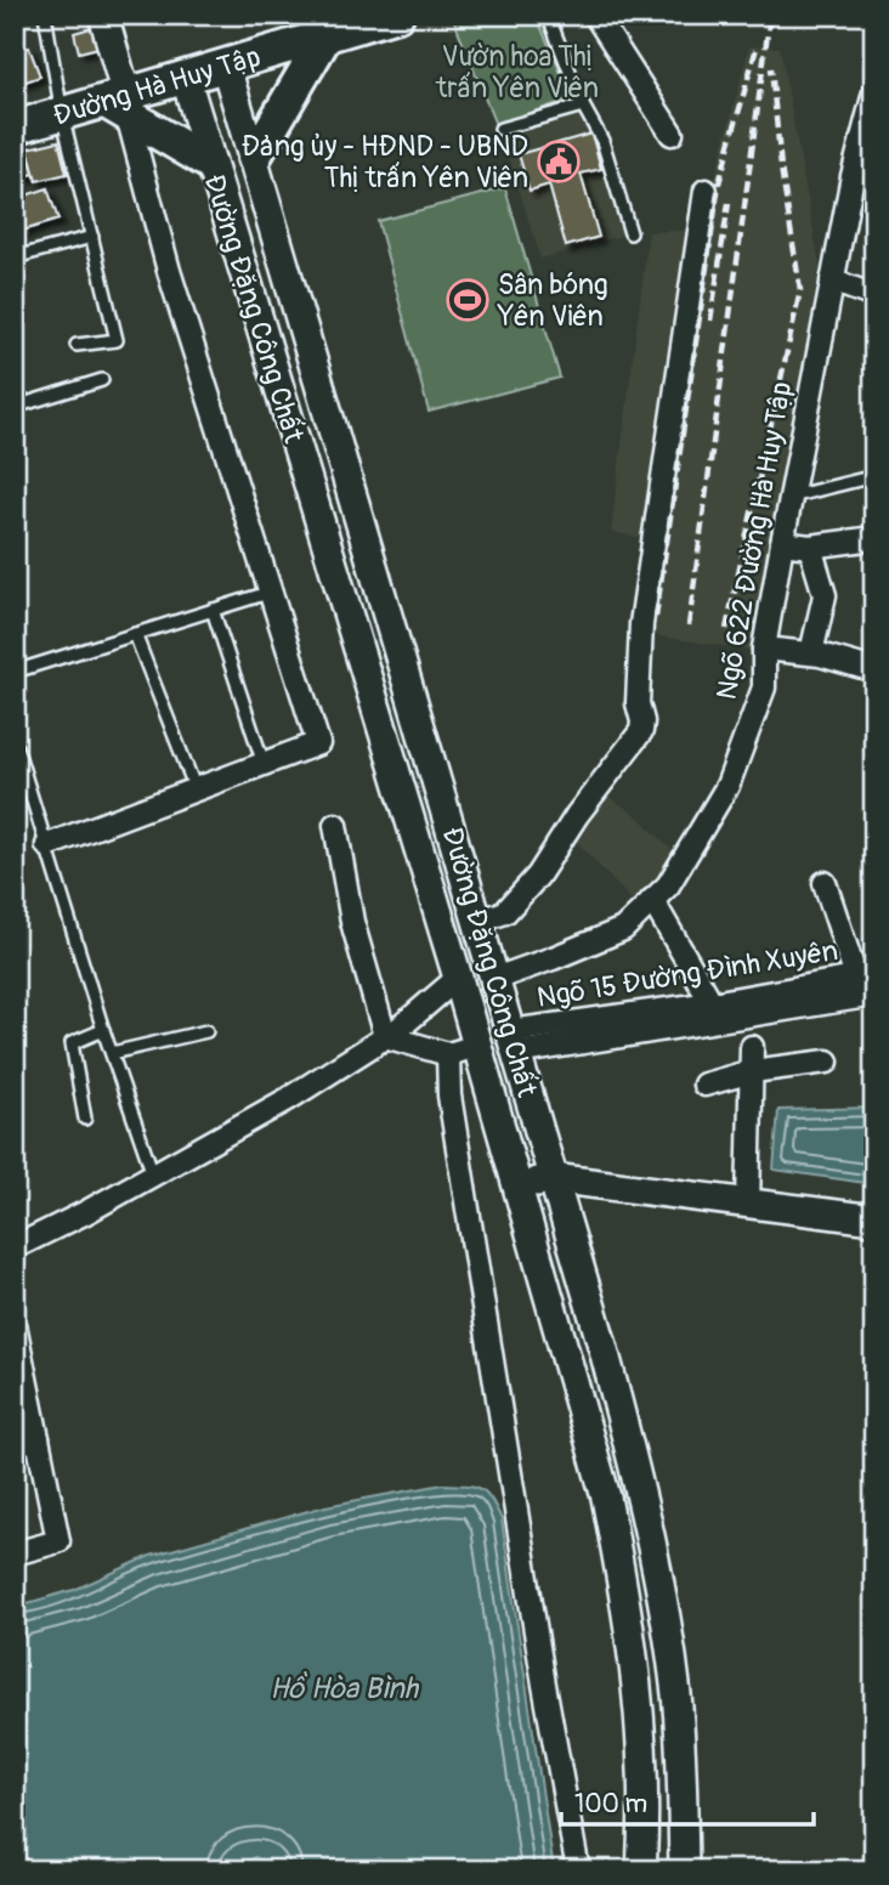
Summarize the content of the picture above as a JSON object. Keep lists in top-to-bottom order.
{
  "streets": {
    "main road": ["Đường Hà Huy Tập", "Đường Đặng Công Chất"],
    "street": ["Ngõ 622 Đường Hà Huy Tập", "Ngõ 15 Đường Đình Xuyên"]
  },
  "crossings": [
    ["Đường Hà Huy Tập", "Đường Đặng Công Chất"],
    ["Đường Đặng Công Chất", "Ngõ 622 Đường Hà Huy Tập"],
    ["Đường Đặng Công Chất", "Ngõ 15 Đường Đình Xuyên"]
  ],
  "water": ["Hồ Hòa Bình"],
  "parks": ["Vườn hoa Thị trấn Yên Viên"],
  "places": {
    "public building": ["Đảng ủy - HĐND - UBND Thị trấn Yên Viên"],
    "sports": ["Sân bóng Yên Viên"]
  },
  "scale_bar": "100 m"
}
